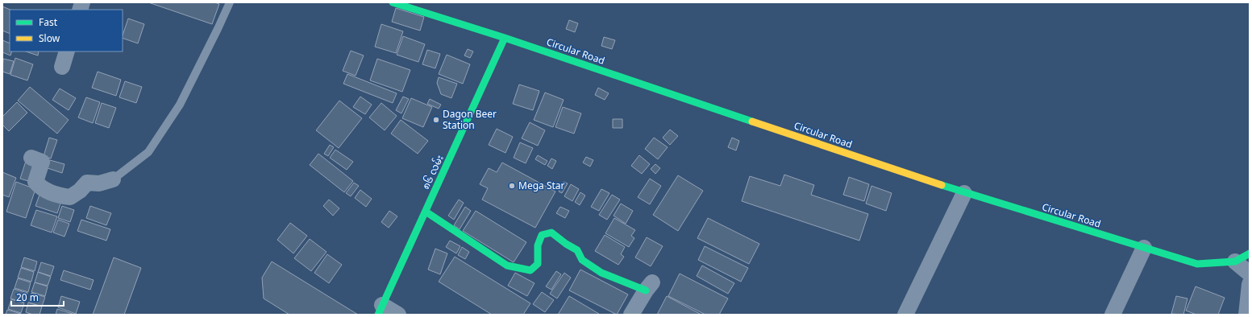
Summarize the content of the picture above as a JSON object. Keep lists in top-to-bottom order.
{
  "streets": {
    "main road": ["Circular Road", "၈၆ လမ်း"]
  },
  "crossings": [
    ["Circular Road", "၈၆ လမ်း"]
  ],
  "places": ["Dagon Beer Station", "Mega Star"],
  "legend": ["Fast", "Slow"],
  "scale_bar": "20 m"
}
